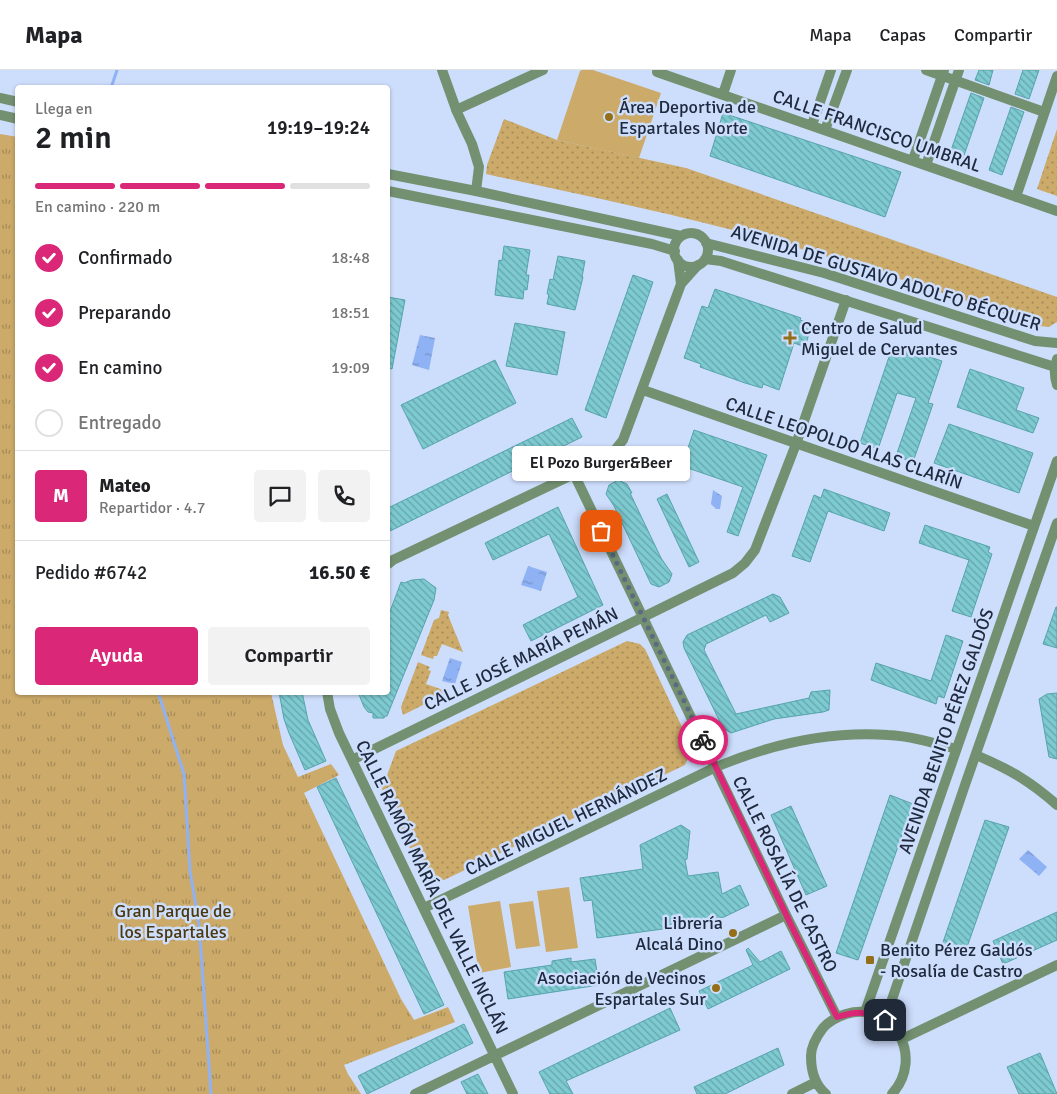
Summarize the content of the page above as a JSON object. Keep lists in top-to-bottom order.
{
  "streets": {
    "street": [
      "CALLE FRANCISCO UMBRAL",
      "AVENIDA DE GUSTAVO ADOLFO BÉCQUER",
      "CALLE LEOPOLDO ALAS CLARÍN",
      "CALLE JOSÉ MARÍA PEMÁN",
      "AVENIDA BENITO PÉREZ GALDÓS",
      "CALLE MIGUEL HERNÁNDEZ",
      "CALLE ROSALÍA DE CASTRO",
      "CALLE RAMÓN MARÍA DEL VALLE INCLÁN"
    ]
  },
  "crossings": [
    ["AVENIDA DE GUSTAVO ADOLFO BÉCQUER", "CALLE JOSÉ MARÍA PEMÁN"],
    ["CALLE LEOPOLDO ALAS CLARÍN", "CALLE JOSÉ MARÍA PEMÁN"],
    ["CALLE LEOPOLDO ALAS CLARÍN", "AVENIDA BENITO PÉREZ GALDÓS"],
    ["CALLE JOSÉ MARÍA PEMÁN", "CALLE ROSALÍA DE CASTRO"],
    ["CALLE JOSÉ MARÍA PEMÁN", "CALLE RAMÓN MARÍA DEL VALLE INCLÁN"],
    ["AVENIDA BENITO PÉREZ GALDÓS", "CALLE MIGUEL HERNÁNDEZ"],
    ["CALLE MIGUEL HERNÁNDEZ", "CALLE ROSALÍA DE CASTRO"],
    ["CALLE MIGUEL HERNÁNDEZ", "CALLE RAMÓN MARÍA DEL VALLE INCLÁN"]
  ],
  "parks": ["Gran Parque de los Espartales"],
  "places": {
    "other": [
      "Área Deportiva de Espartales Norte",
      "El Pozo Burger&Beer",
      "Librería Alcalá Dino",
      "Asociación de Vecinos Espartales Sur"
    ],
    "health": ["Centro de Salud Miguel de Cervantes"],
    "transit": ["Benito Pérez Galdós - Rosalía de Castro"]
  },
  "page": {
    "header": "Mapa",
    "nav": ["Mapa", "Capas", "Compartir"],
    "heading": ["2 min", "Llega en", "19:19–19:24"],
    "panel": [
      "Mateo",
      "Repartidor · 4.7",
      "Pedido #6742",
      "16.50 €"
    ],
    "bar": "En camino · 220 m",
    "list": [
      ["Confirmado", "18:48"],
      ["Preparando", "18:51"],
      ["En camino", "19:09"],
      "Entregado"
    ],
    "bubble": "El Pozo Burger&Beer",
    "round": "M",
    "buttons": ["Ayuda", "Compartir"]
  }
}
